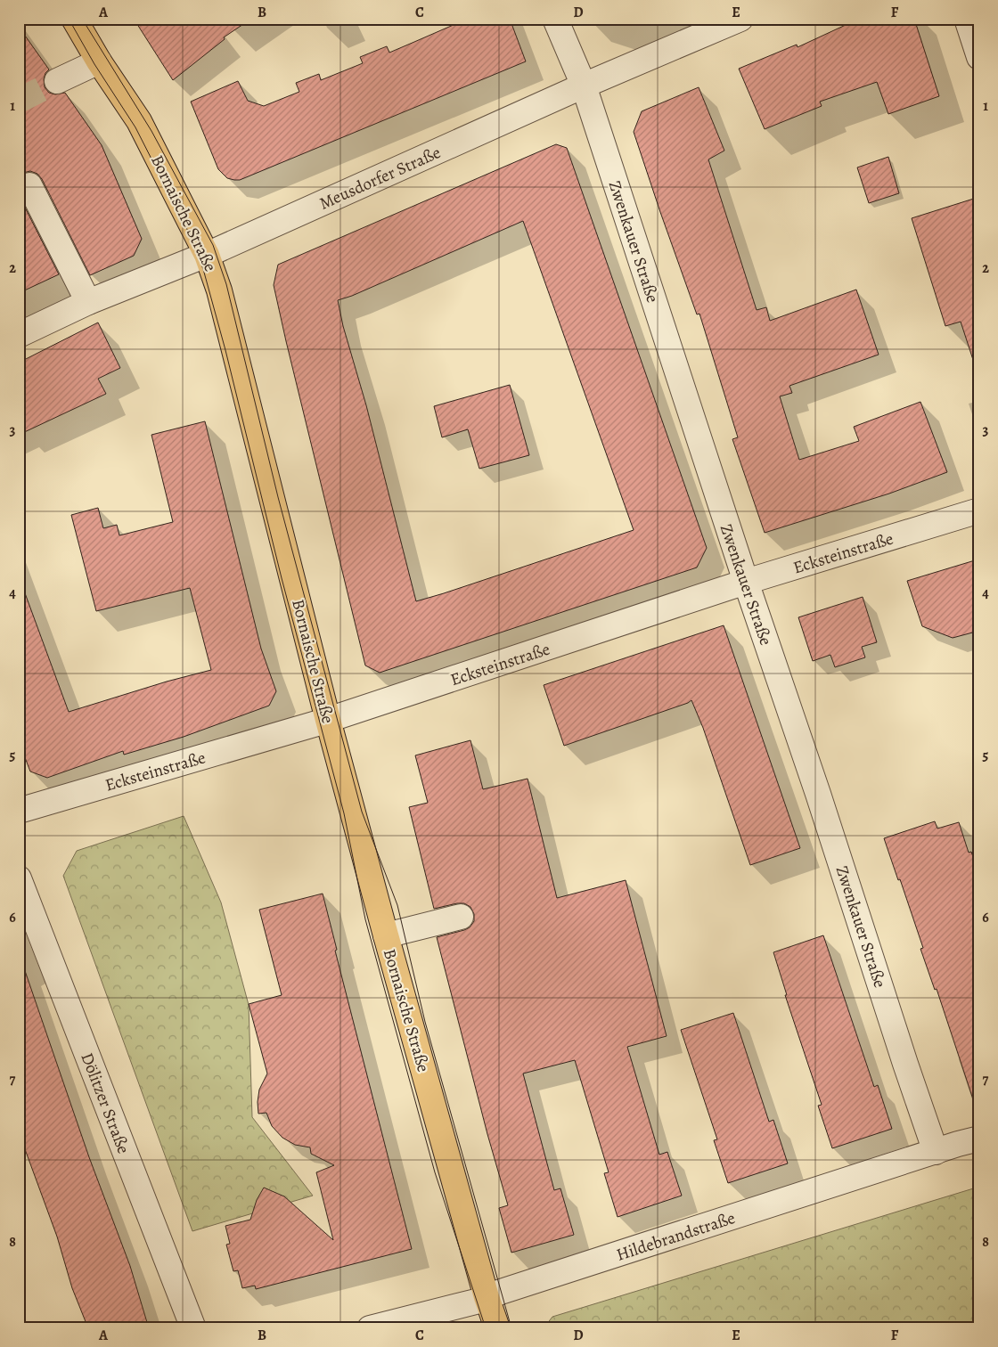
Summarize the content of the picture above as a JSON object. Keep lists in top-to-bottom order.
{
  "streets": {
    "main road": ["Bornaische Straße"],
    "street": [
      "Meusdorfer Straße",
      "Zwenkauer Straße",
      "Ecksteinstraße",
      "Dölitzer Straße",
      "Hildebrandstraße"
    ]
  },
  "crossings": [
    ["Meusdorfer Straße", "Bornaische Straße"],
    ["Meusdorfer Straße", "Zwenkauer Straße"],
    ["Bornaische Straße", "Ecksteinstraße"],
    ["Bornaische Straße", "Hildebrandstraße"],
    ["Zwenkauer Straße", "Ecksteinstraße"],
    ["Zwenkauer Straße", "Hildebrandstraße"]
  ],
  "grid": {
    "columns": [
      "A",
      "B",
      "C",
      "D",
      "E",
      "F"
    ],
    "rows": [
      "1",
      "2",
      "3",
      "4",
      "5",
      "6",
      "7",
      "8"
    ]
  }
}
